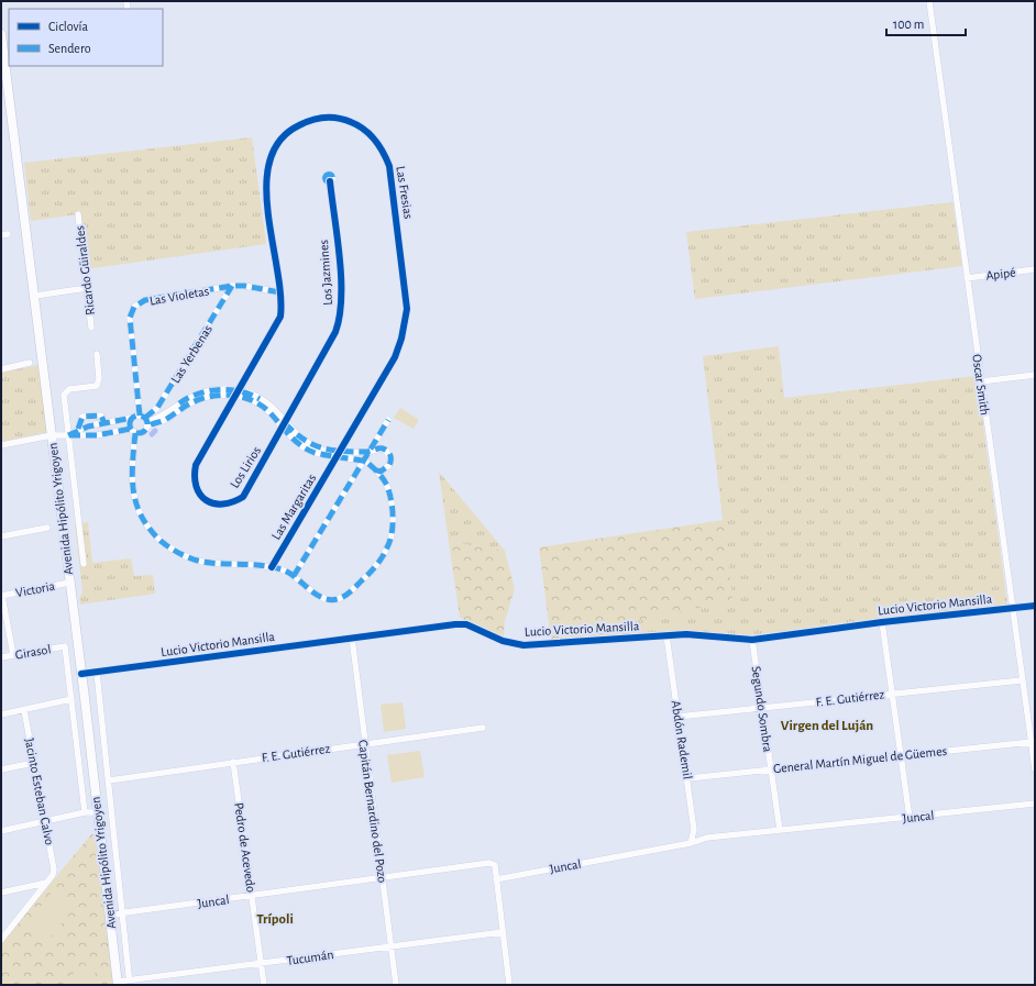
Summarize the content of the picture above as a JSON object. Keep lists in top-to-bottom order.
{
  "streets": {
    "main road": ["Avenida Hipólito Yrigoyen"],
    "street": [
      "Las Fresias",
      "Ricardo Güiraldes",
      "Los Jazmines",
      "Apipé",
      "Las Violetas",
      "Las Yerbenas",
      "Oscar Smith",
      "Los Lirios",
      "Las Margaritas",
      "Victoria",
      "Lucio Victorio Mansilla",
      "Girasol",
      "F. E. Gutiérrez",
      "Segundo Sombra",
      "Abdón Rademil",
      "General Martín Miguel de Güemes",
      "Jacinto Esteban Calvo",
      "Capitán Bernardino del Pozo",
      "Juncal",
      "Pedro de Acevedo",
      "Tucumán"
    ]
  },
  "crossings": [
    ["Las Fresias", "Las Violetas"],
    ["Las Fresias", "Los Lirios"],
    ["Las Fresias", "Las Margaritas"],
    ["Los Jazmines", "Los Lirios"],
    ["Apipé", "Oscar Smith"],
    ["Las Violetas", "Las Yerbenas"],
    ["Oscar Smith", "Lucio Victorio Mansilla"],
    ["Oscar Smith", "F. E. Gutiérrez"],
    ["Oscar Smith", "General Martín Miguel de Güemes"],
    ["Avenida Hipólito Yrigoyen", "Victoria"],
    ["Avenida Hipólito Yrigoyen", "Lucio Victorio Mansilla"],
    ["Avenida Hipólito Yrigoyen", "Girasol"],
    ["Avenida Hipólito Yrigoyen", "Juncal"],
    ["Avenida Hipólito Yrigoyen", "Tucumán"],
    ["Lucio Victorio Mansilla", "Segundo Sombra"],
    ["Lucio Victorio Mansilla", "Abdón Rademil"],
    ["Lucio Victorio Mansilla", "Capitán Bernardino del Pozo"],
    ["F. E. Gutiérrez", "Segundo Sombra"],
    ["F. E. Gutiérrez", "Abdón Rademil"],
    ["F. E. Gutiérrez", "Capitán Bernardino del Pozo"],
    ["F. E. Gutiérrez", "Pedro de Acevedo"],
    ["Segundo Sombra", "General Martín Miguel de Güemes"],
    ["Segundo Sombra", "Juncal"],
    ["Abdón Rademil", "General Martín Miguel de Güemes"],
    ["Abdón Rademil", "Juncal"],
    ["Capitán Bernardino del Pozo", "Juncal"],
    ["Capitán Bernardino del Pozo", "Tucumán"],
    ["Juncal", "Pedro de Acevedo"],
    ["Pedro de Acevedo", "Tucumán"]
  ],
  "districts": ["Virgen del Luján", "Trípoli"],
  "legend": ["Ciclovía", "Sendero"],
  "scale_bar": "100 m"
}
